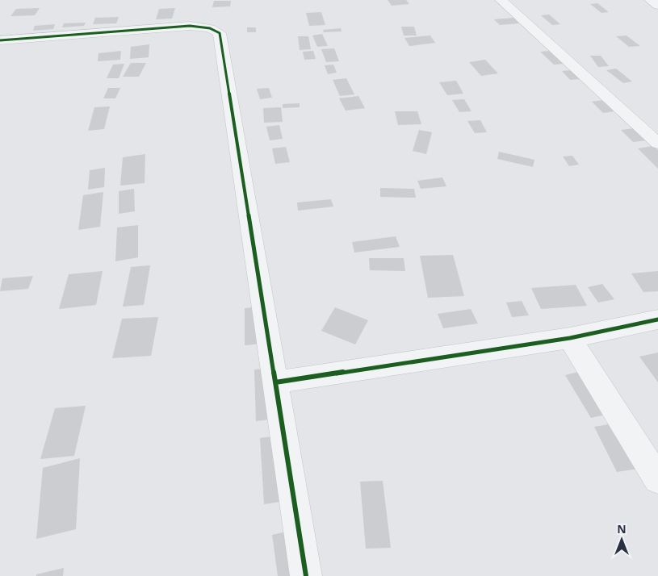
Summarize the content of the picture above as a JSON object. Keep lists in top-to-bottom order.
{
  "north": "top"
}
